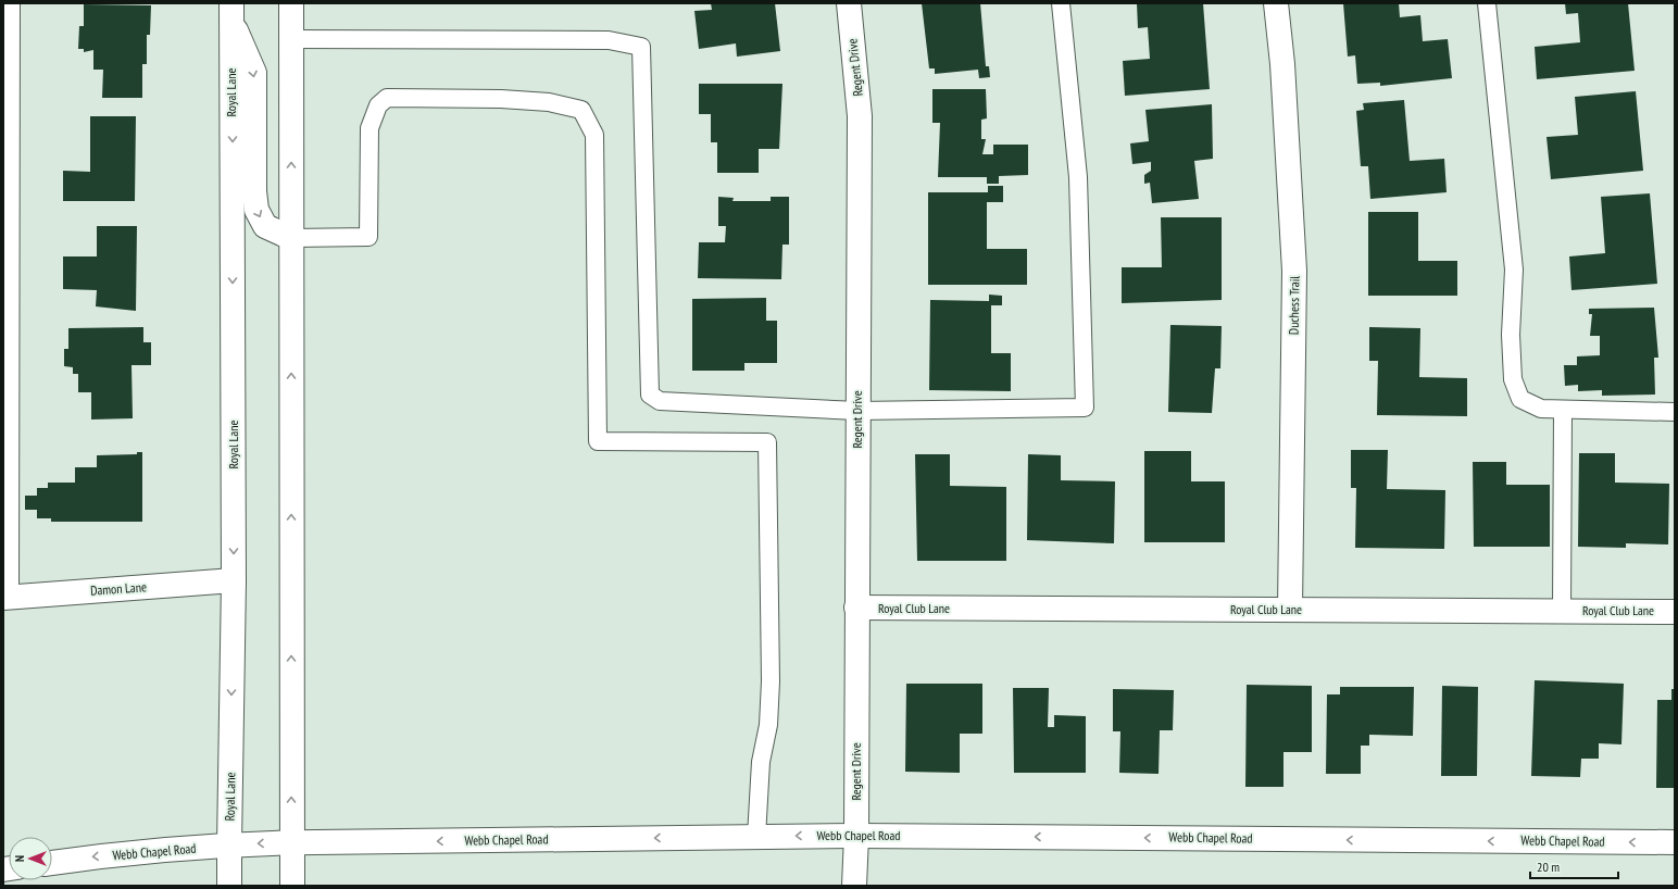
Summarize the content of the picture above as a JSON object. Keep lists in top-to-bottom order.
{
  "streets": {
    "main road": [
      "Regent Drive",
      "Royal Lane",
      "Duchess Trail",
      "Damon Lane",
      "Royal Club Lane",
      "Webb Chapel Road"
    ]
  },
  "crossings": [
    ["Regent Drive", "Royal Club Lane"],
    ["Regent Drive", "Webb Chapel Road"],
    ["Royal Lane", "Damon Lane"],
    ["Royal Lane", "Webb Chapel Road"],
    ["Duchess Trail", "Royal Club Lane"]
  ],
  "one_way": ["Webb Chapel Road"],
  "scale_bar": "20 m",
  "north": "left"
}
